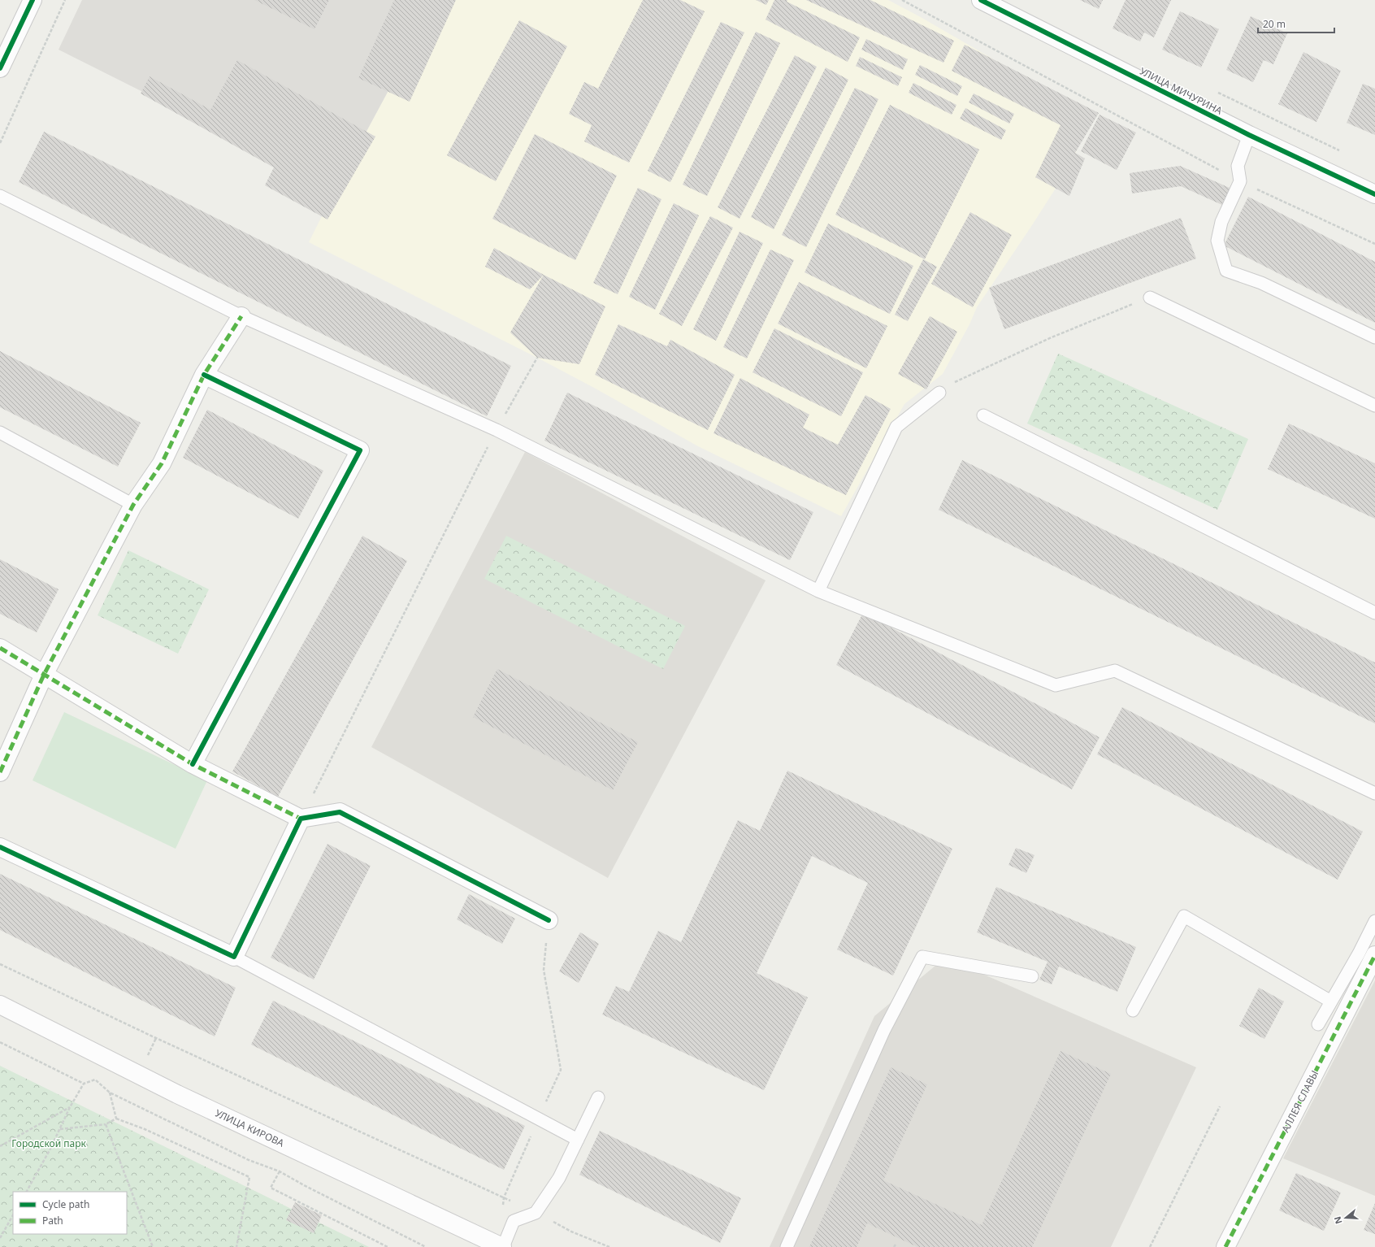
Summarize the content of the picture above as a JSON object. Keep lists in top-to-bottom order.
{
  "streets": {
    "street": ["УЛИЦА МИЧУРИНА", "АЛЛЕЯ СЛАВЫ", "УЛИЦА КИРОВА"]
  },
  "parks": ["Городской парк"],
  "legend": ["Cycle path", "Path"],
  "scale_bar": "20 m",
  "north": "left"
}
